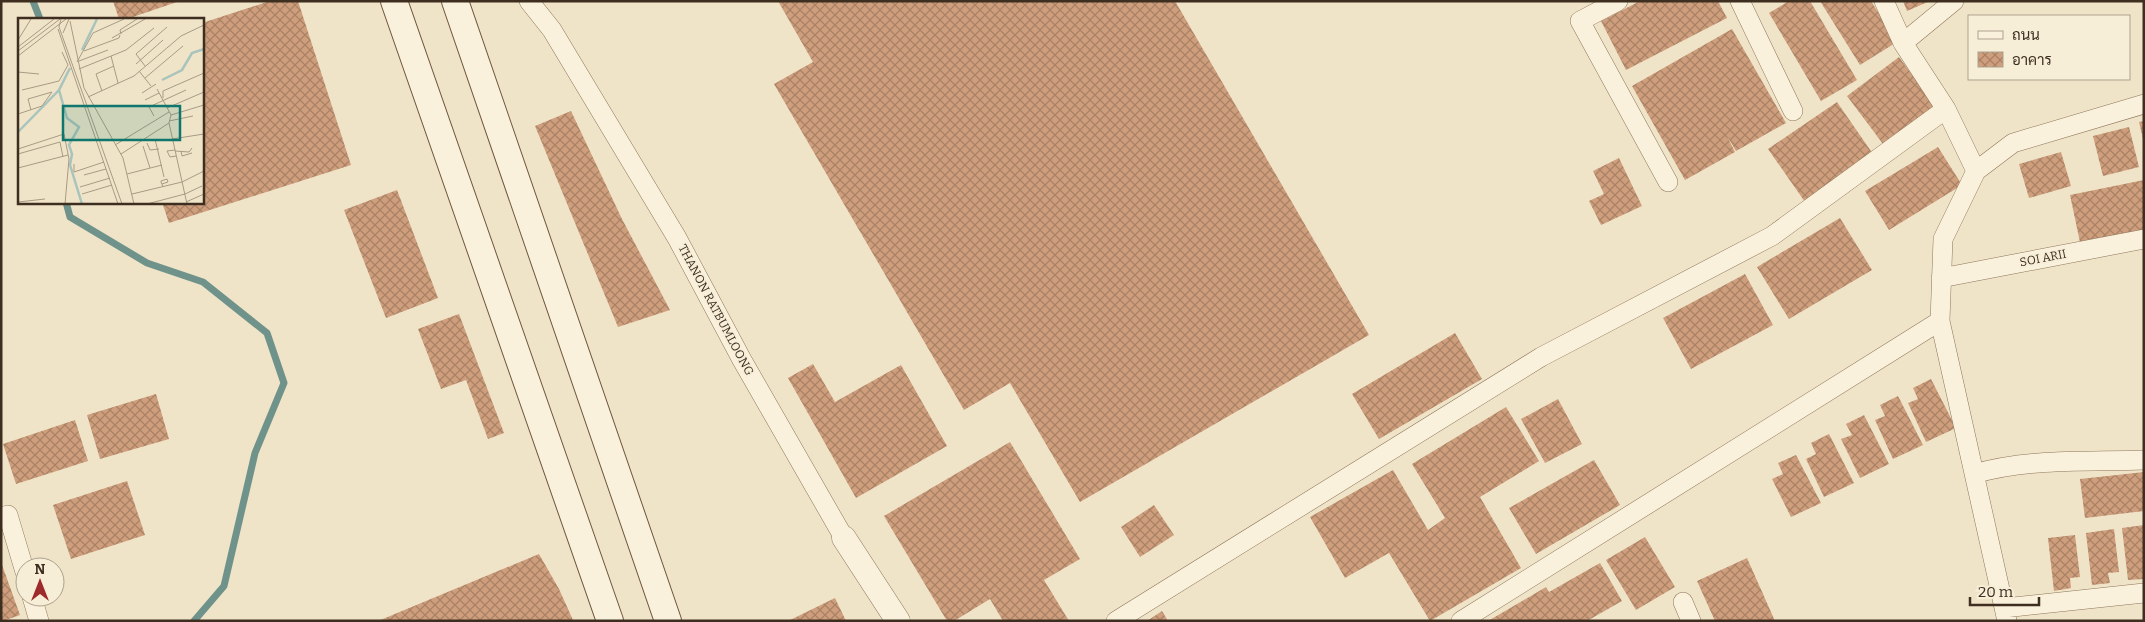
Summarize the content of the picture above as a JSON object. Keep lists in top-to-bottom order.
{
  "streets": {
    "street": ["SOI ARII", "THANON RATBUMLOONG"]
  },
  "legend": ["ถนน", "อาคาร"],
  "scale_bar": "20 m",
  "north": "top"
}
